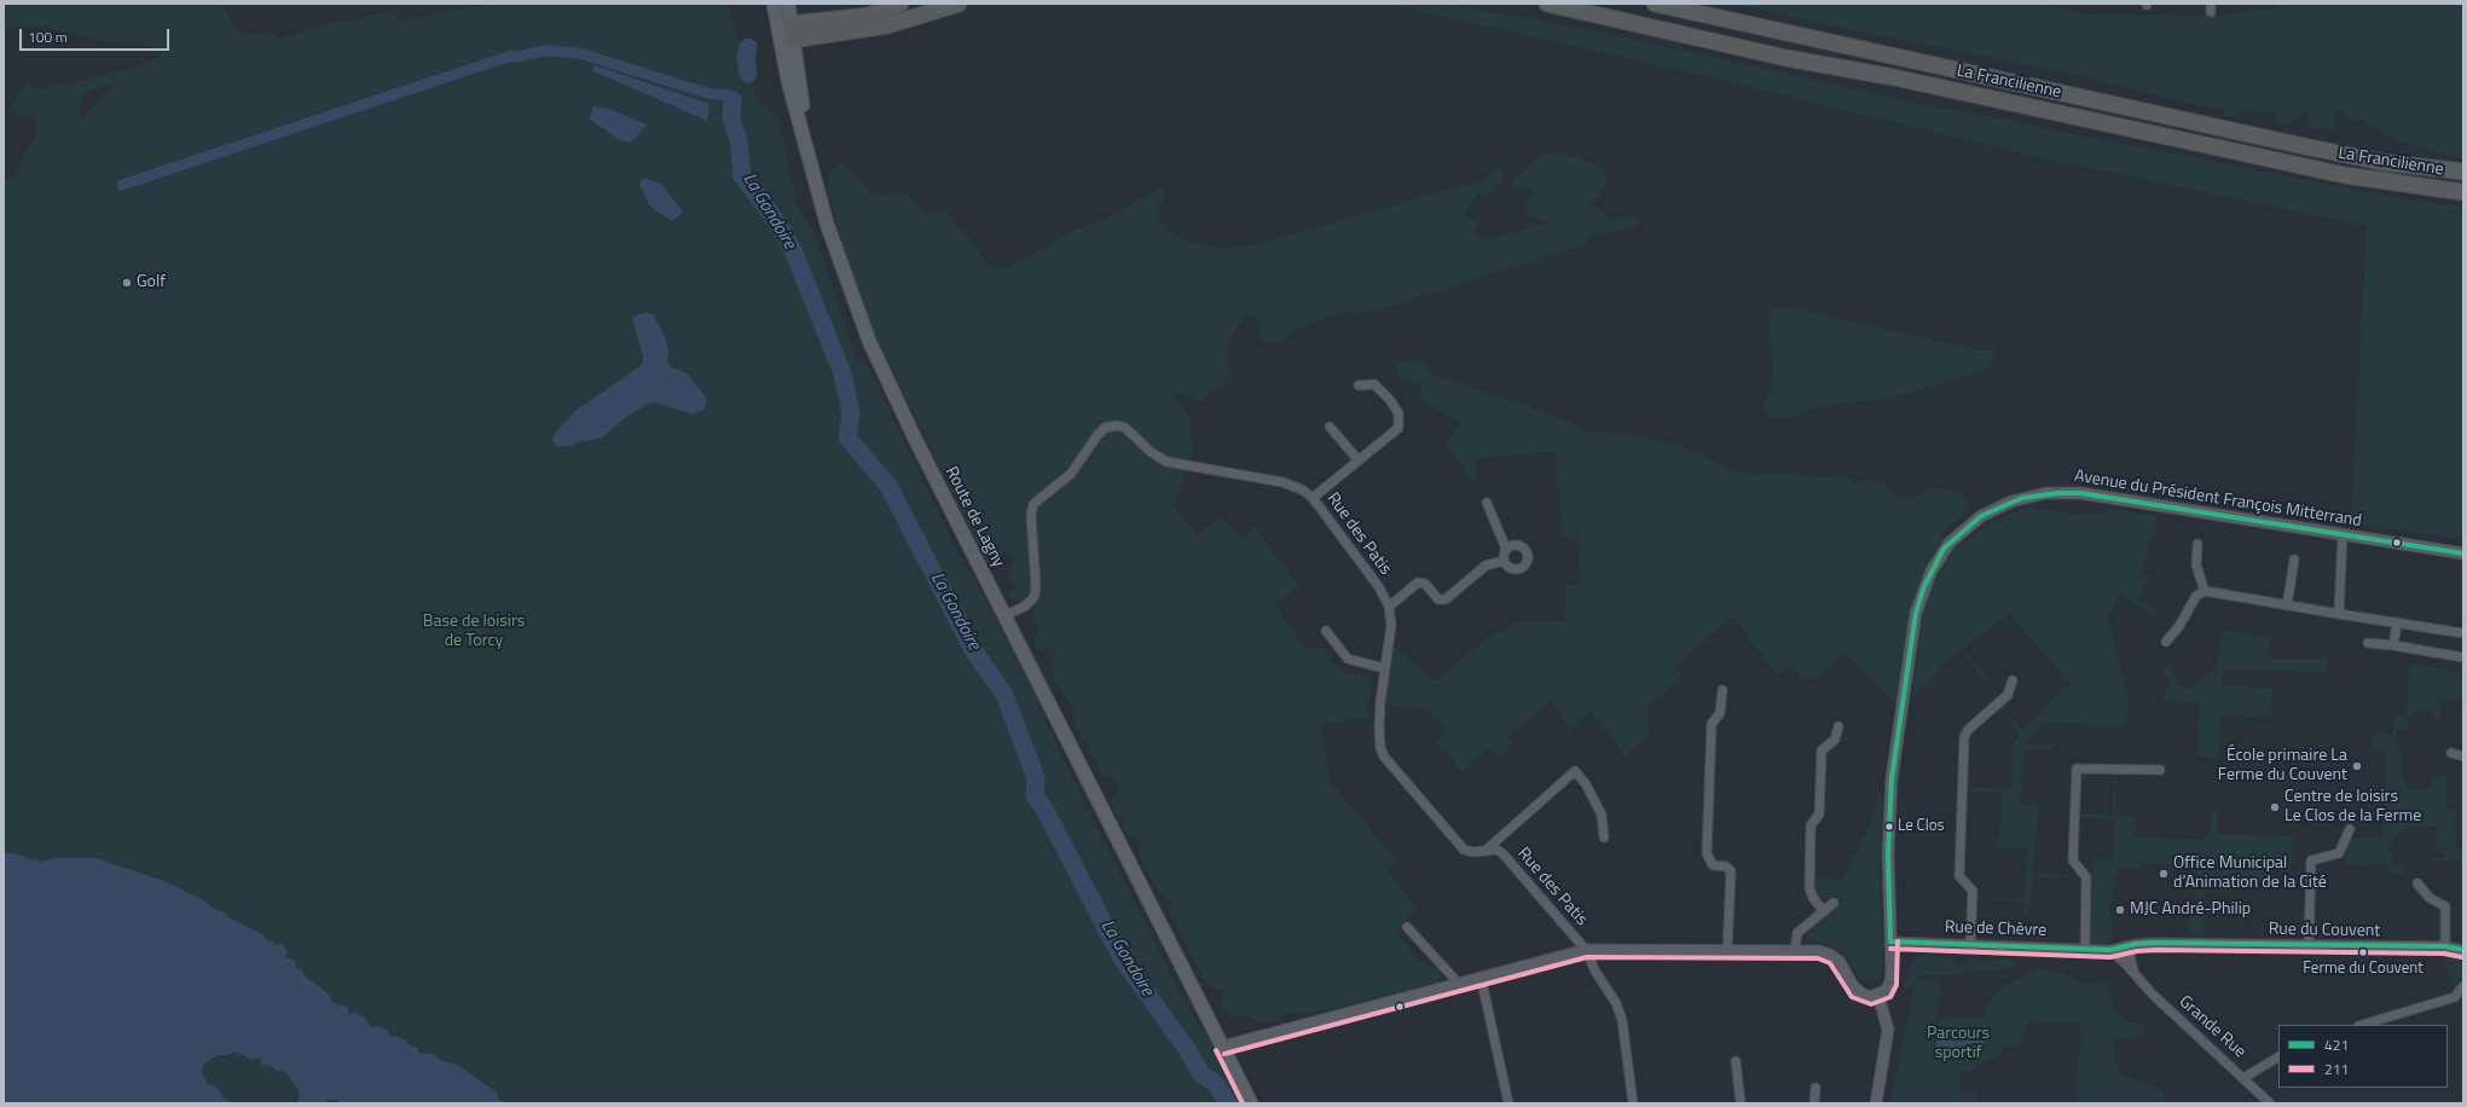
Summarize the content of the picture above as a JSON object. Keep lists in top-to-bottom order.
{
  "streets": {
    "highway": ["La Francilienne"],
    "main road": ["Route de Lagny"],
    "street": [
      "Avenue du Président François Mitterrand",
      "Rue des Patis",
      "Rue de Chèvre",
      "Rue du Couvent",
      "Grande Rue"
    ]
  },
  "crossings": [
    ["Avenue du Président François Mitterrand", "Rue de Chèvre"],
    ["Route de Lagny", "Rue des Patis"],
    ["Rue de Chèvre", "Rue du Couvent"],
    ["Rue du Couvent", "Grande Rue"]
  ],
  "water": ["La Gondoire"],
  "parks": ["Base de loisirs de Torcy", "Parcours sportif"],
  "places": [
    "Golf",
    "École primaire La Ferme du Couvent",
    "Centre de loisirs Le Clos de la Ferme",
    "Le Clos",
    "Office Municipal d’Animation de la Cité",
    "MJC André-Philip",
    "Ferme du Couvent"
  ],
  "lines": ["transit line 421", "transit line 211"],
  "legend": ["421", "211"],
  "scale_bar": "100 m"
}
